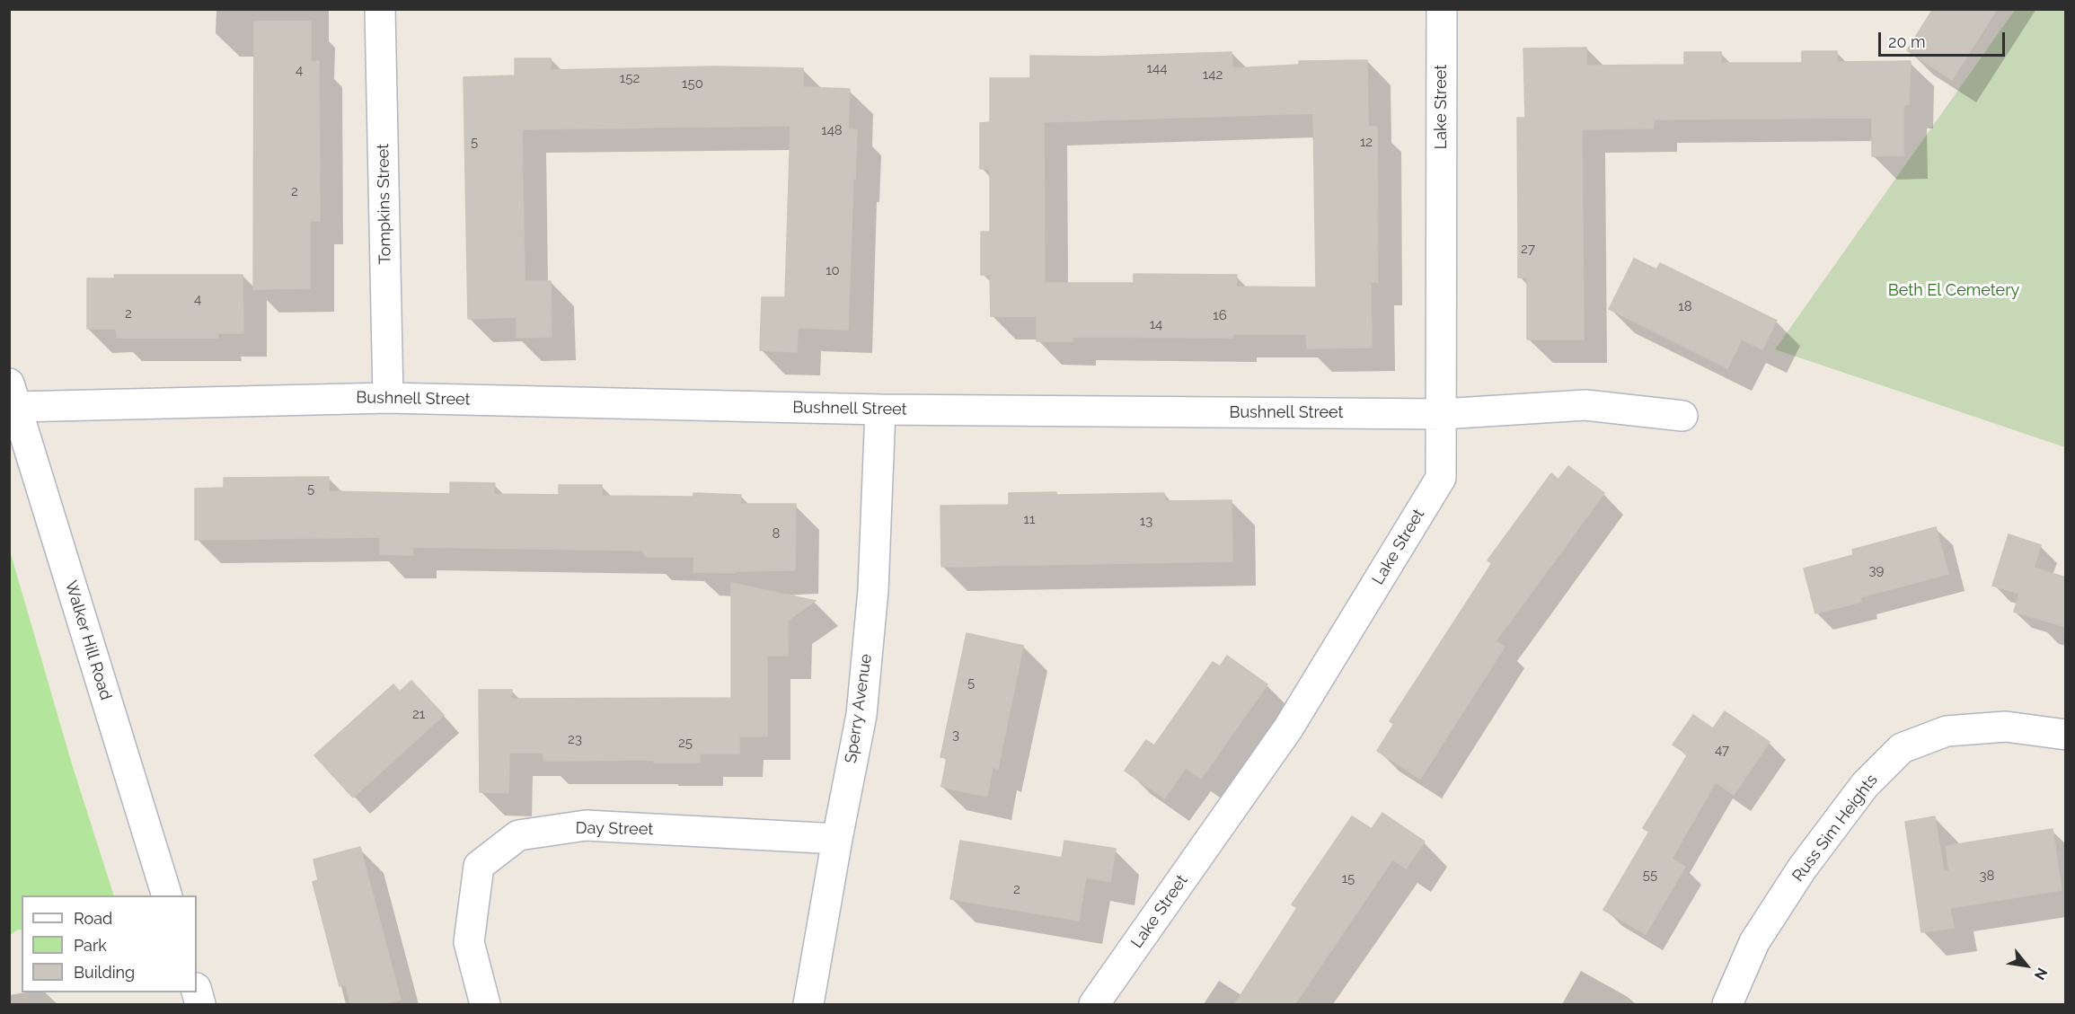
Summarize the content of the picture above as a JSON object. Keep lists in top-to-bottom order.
{
  "streets": {
    "street": [
      "Lake Street",
      "Tompkins Street",
      "Bushnell Street",
      "Walker Hill Road",
      "Sperry Avenue",
      "Russ Sim Heights",
      "Day Street"
    ]
  },
  "crossings": [
    ["Lake Street", "Bushnell Street"],
    ["Tompkins Street", "Bushnell Street"],
    ["Bushnell Street", "Walker Hill Road"],
    ["Bushnell Street", "Sperry Avenue"],
    ["Sperry Avenue", "Day Street"]
  ],
  "parks": ["Beth El Cemetery"],
  "house_numbers": [
    "144",
    "4",
    "142",
    "152",
    "150",
    "148",
    "5",
    "12",
    "2",
    "27",
    "10",
    "4",
    "18",
    "2",
    "16",
    "14",
    "5",
    "11",
    "13",
    "8",
    "39",
    "5",
    "21",
    "3",
    "23",
    "25",
    "47",
    "55",
    "38",
    "15",
    "2"
  ],
  "legend": ["Road", "Park", "Building"],
  "scale_bar": "20 m",
  "north": "bottom right"
}
